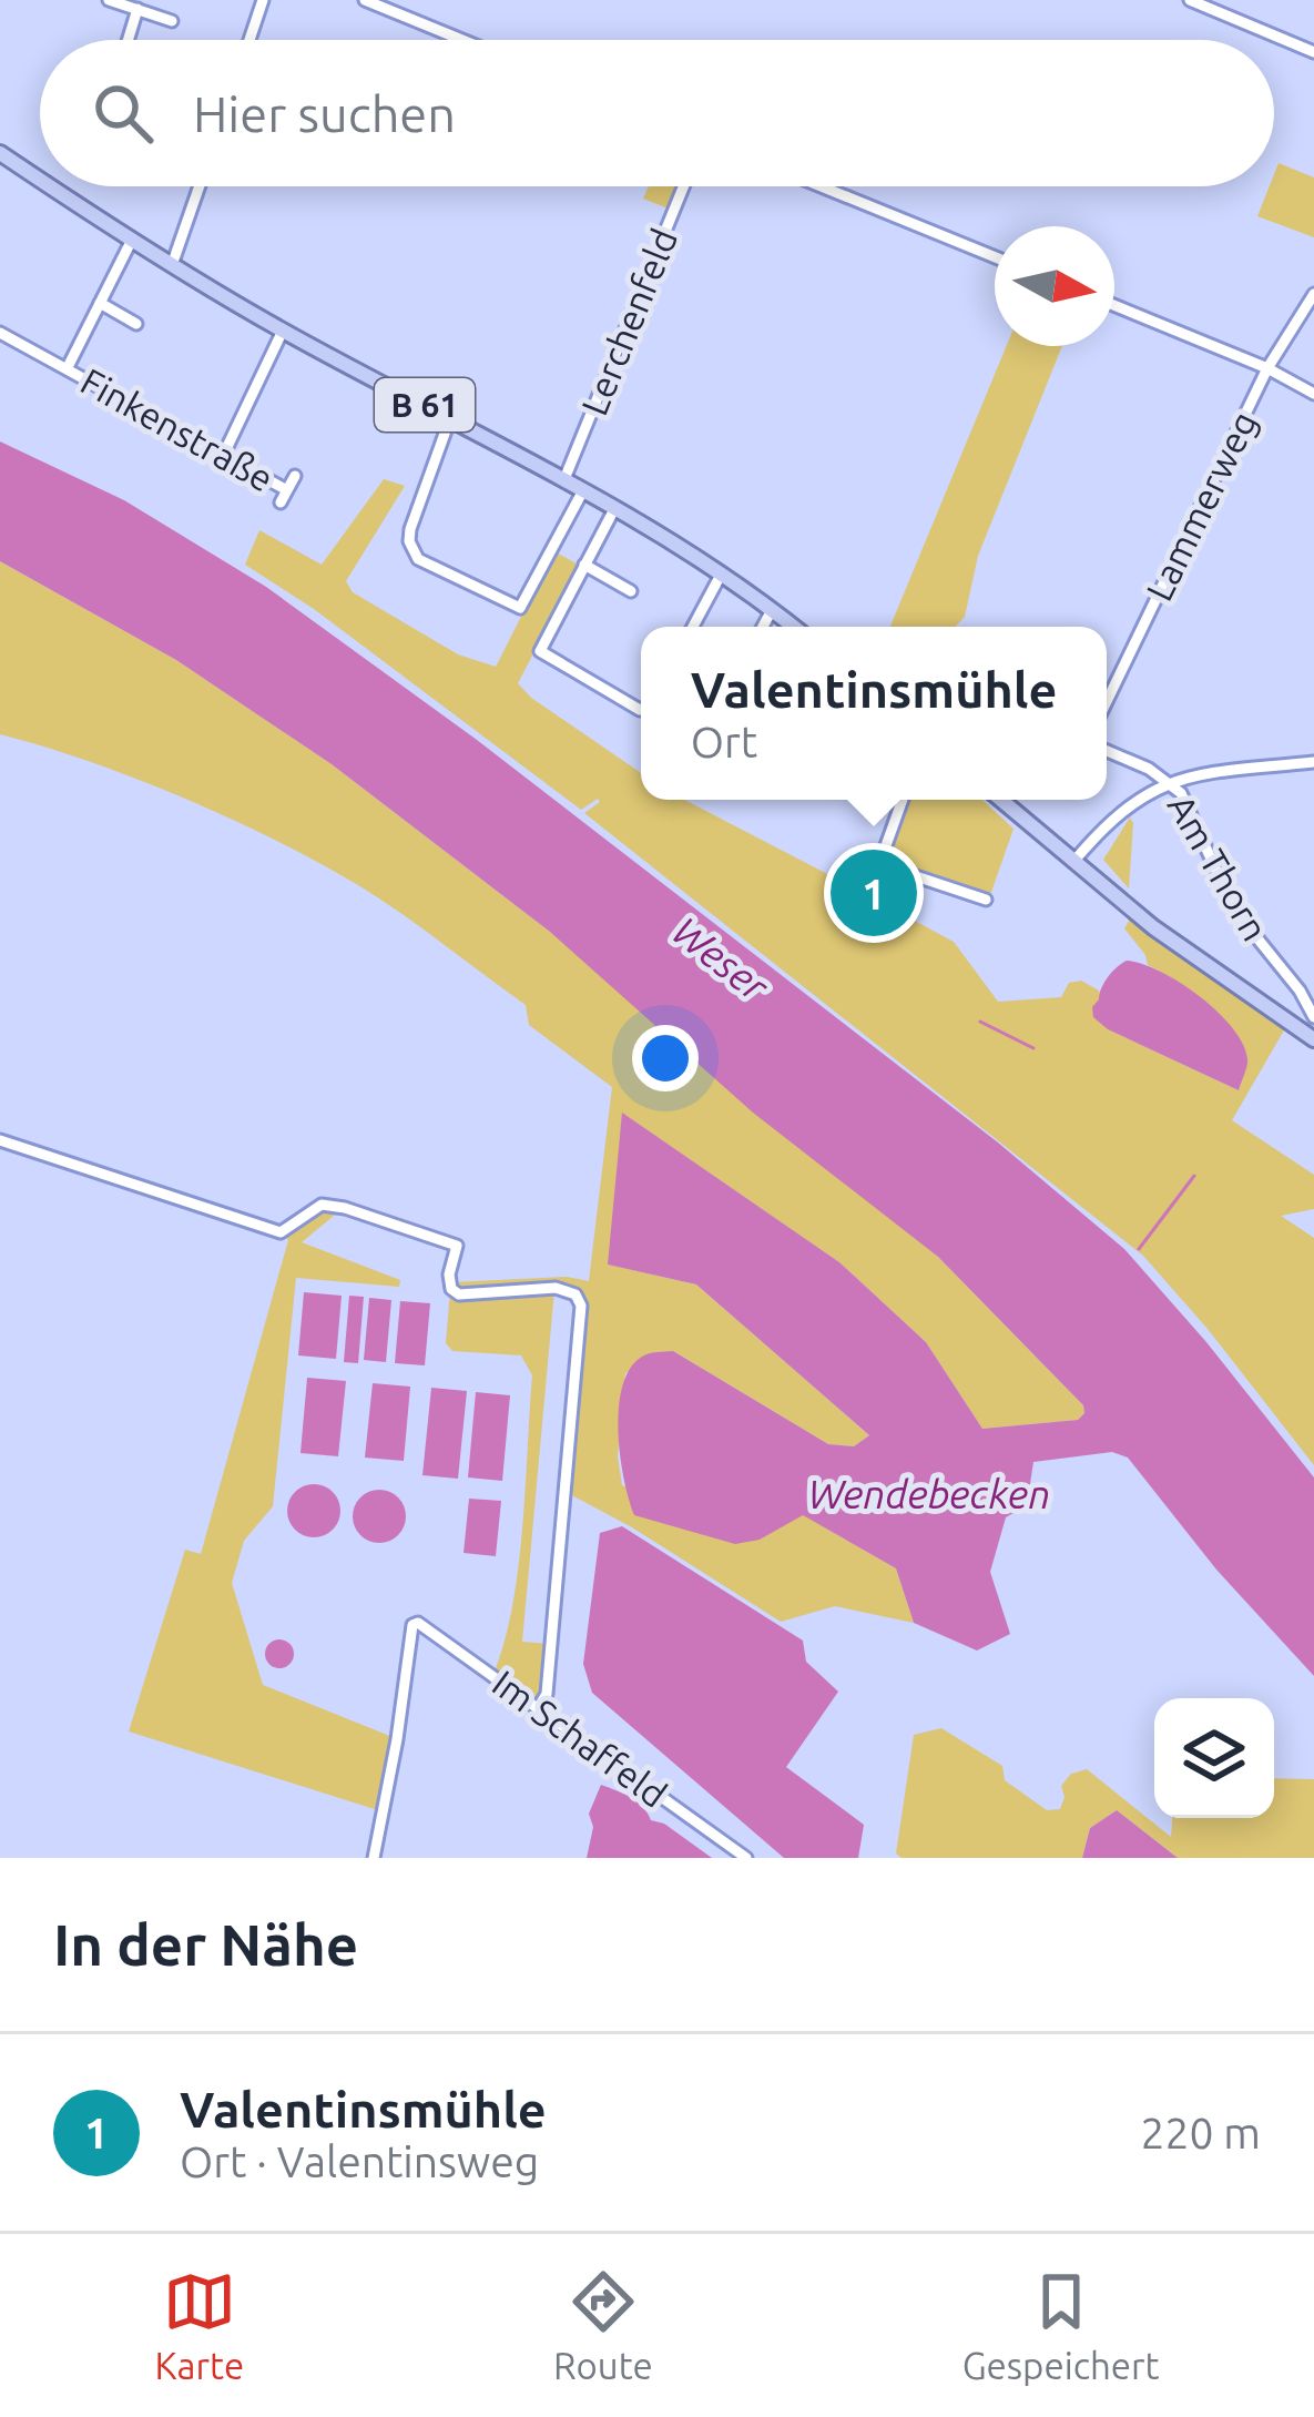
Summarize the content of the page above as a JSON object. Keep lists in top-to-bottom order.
{
  "streets": {
    "main road": ["B 61"],
    "street": [
      "Lerchenfeld",
      "Finkenstraße",
      "Lammerweg",
      "Am Thorn",
      "Im Schaffeld"
    ]
  },
  "crossings": [
    ["Lerchenfeld", "B 61"],
    ["B 61", "Finkenstraße"]
  ],
  "water": ["Weser", "Wendebecken"],
  "north": "right",
  "page": {
    "search": "Hier suchen",
    "popup": ["Valentinsmühle", "Ort"],
    "pins": "1",
    "heading": "In der Nähe",
    "list": [
      {
        "mark": "1",
        "name": "Valentinsmühle",
        "note": "Ort · Valentinsweg",
        "value": "220 m"
      }
    ],
    "nav": ["Karte", "Route", "Gespeichert"]
  }
}
